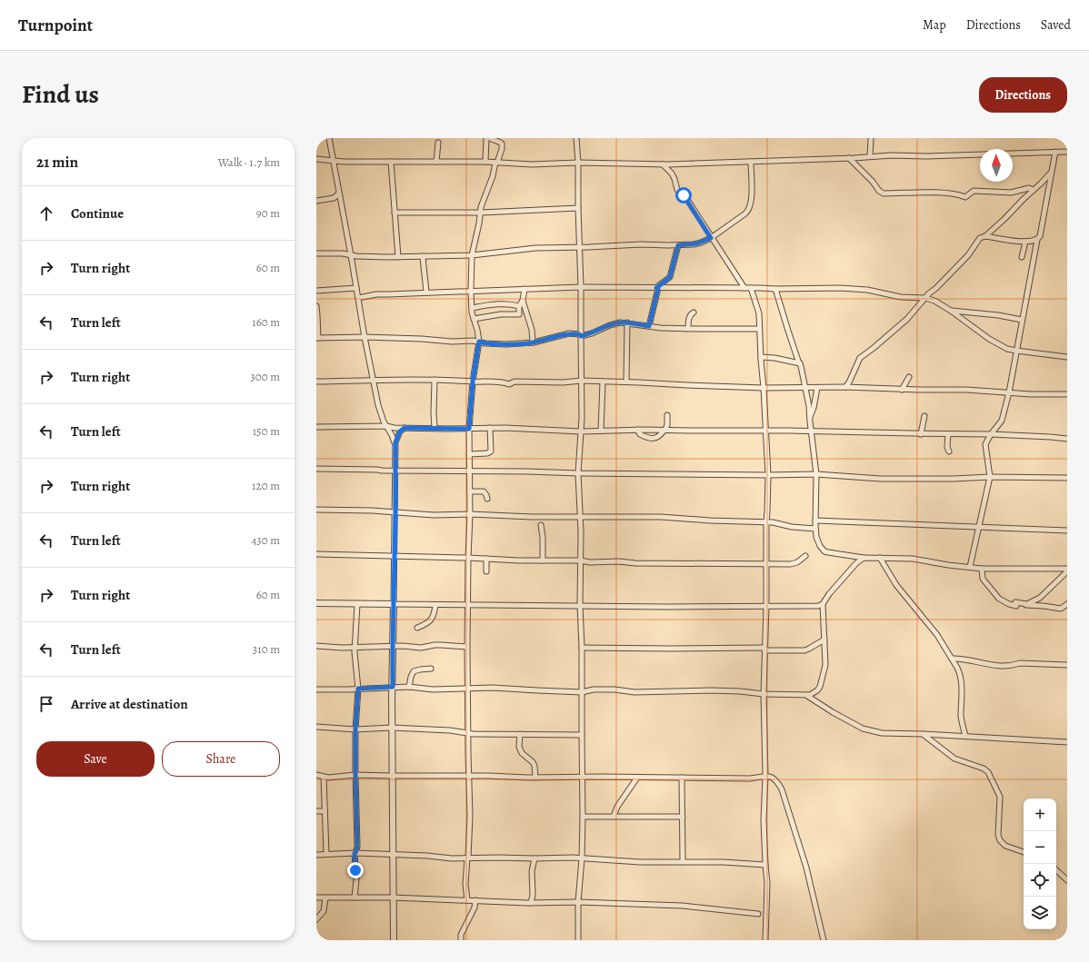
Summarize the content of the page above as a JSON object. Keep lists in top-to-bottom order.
{
  "north": "top",
  "page": {
    "header": "Turnpoint",
    "nav": ["Map", "Directions", "Saved"],
    "title": "Find us",
    "buttons": [
      "Directions",
      ["Save", "Share"]
    ],
    "heading": ["21 min", "Walk · 1.7 km"],
    "list": [
      ["Continue", "90 m"],
      ["Turn right", "60 m"],
      ["Turn left", "160 m"],
      ["Turn right", "300 m"],
      ["Turn left", "150 m"],
      ["Turn right", "120 m"],
      ["Turn left", "430 m"],
      ["Turn right", "60 m"],
      ["Turn left", "310 m"],
      "Arrive at destination"
    ],
    "map_buttons": ["+", "−"]
  }
}
